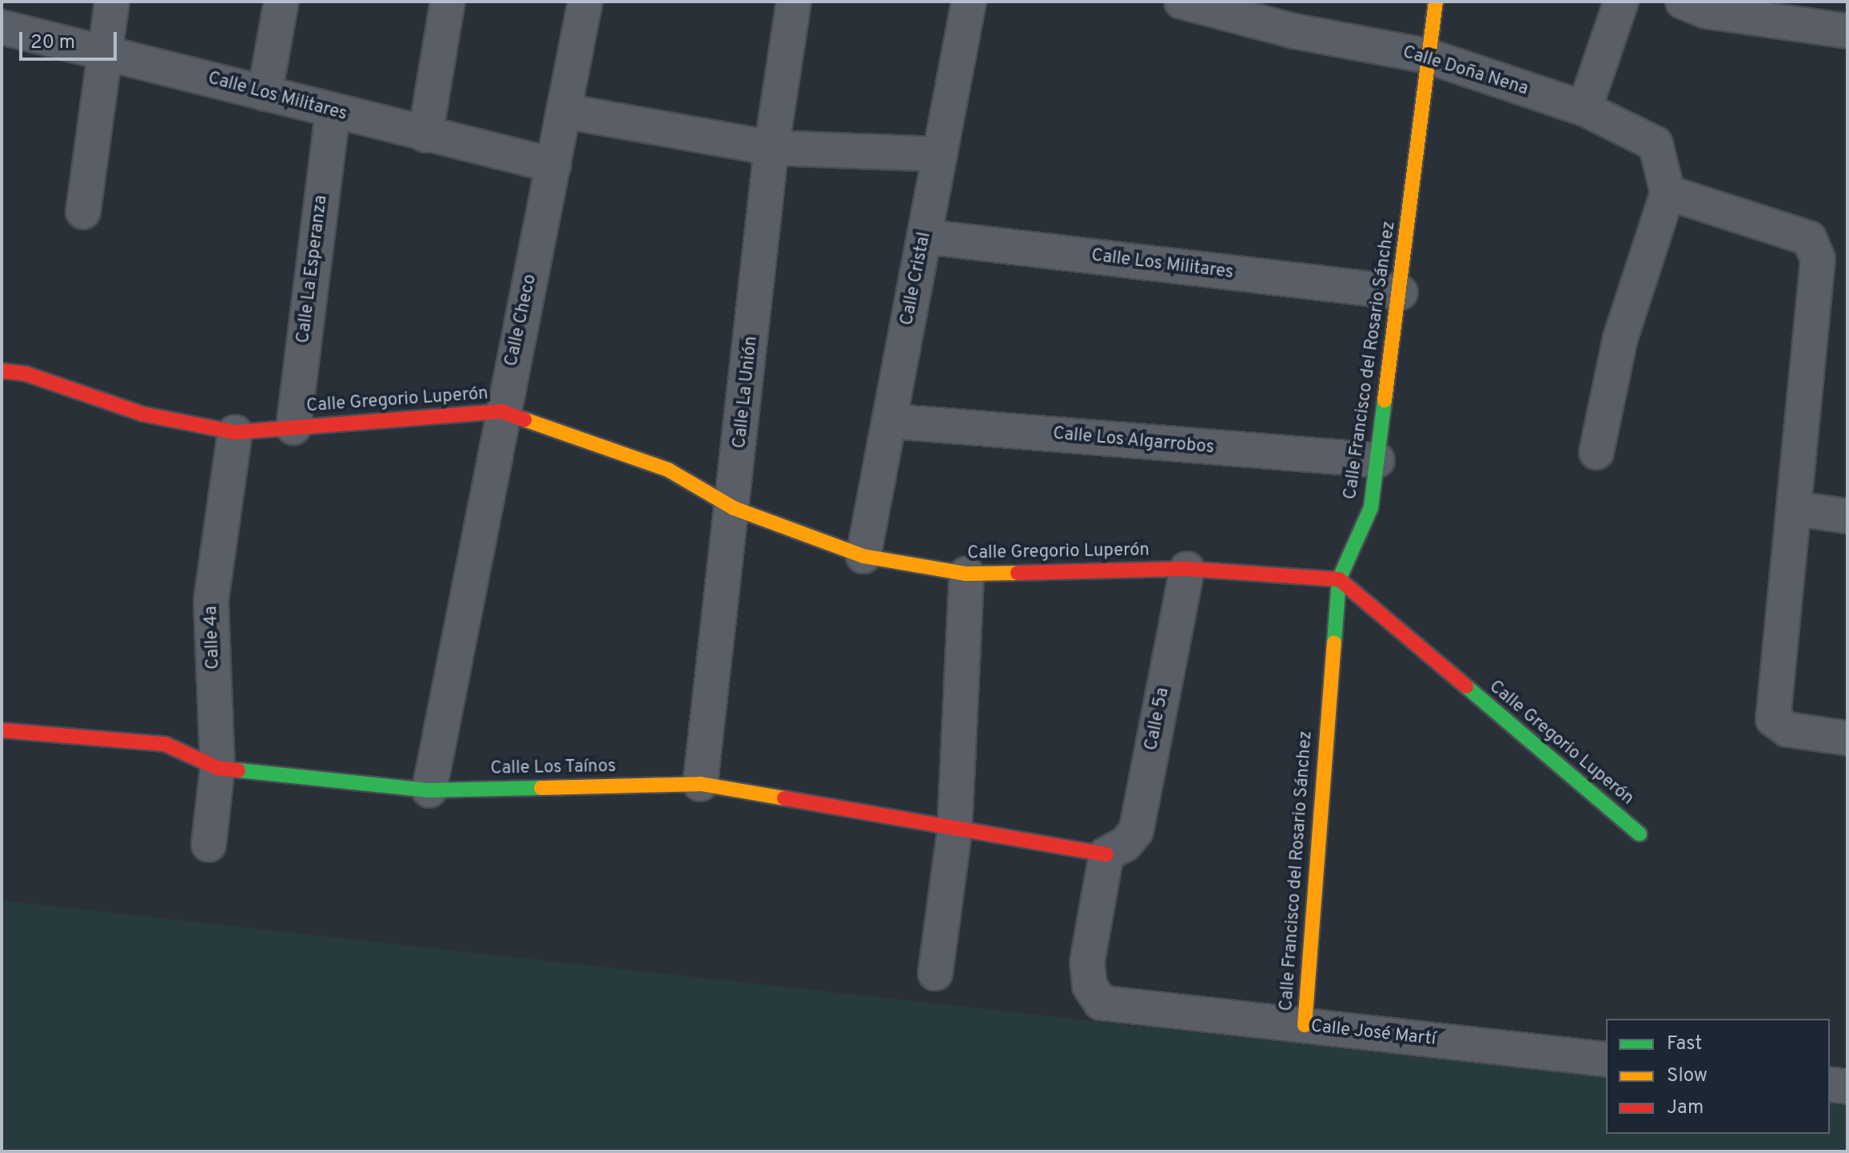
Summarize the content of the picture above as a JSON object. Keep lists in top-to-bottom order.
{
  "streets": {
    "street": [
      "Calle Doña Nena",
      "Calle Los Militares",
      "Calle La Esperanza",
      "Calle Cristal",
      "Calle Checo",
      "Calle Francisco del Rosario Sánchez",
      "Calle La Unión",
      "Calle Gregorio Luperón",
      "Calle Los Algarrobos",
      "Calle 4a",
      "Calle 5a",
      "Calle Los Taínos",
      "Calle José Martí"
    ]
  },
  "crossings": [
    ["Calle Doña Nena", "Calle Francisco del Rosario Sánchez"],
    ["Calle Los Militares", "Calle La Esperanza"],
    ["Calle Los Militares", "Calle Cristal"],
    ["Calle Los Militares", "Calle Checo"],
    ["Calle Los Militares", "Calle Francisco del Rosario Sánchez"],
    ["Calle La Esperanza", "Calle Gregorio Luperón"],
    ["Calle Cristal", "Calle Gregorio Luperón"],
    ["Calle Cristal", "Calle Los Algarrobos"],
    ["Calle Checo", "Calle Gregorio Luperón"],
    ["Calle Checo", "Calle Los Taínos"],
    ["Calle Francisco del Rosario Sánchez", "Calle Gregorio Luperón"],
    ["Calle Francisco del Rosario Sánchez", "Calle Los Algarrobos"],
    ["Calle Francisco del Rosario Sánchez", "Calle José Martí"],
    ["Calle La Unión", "Calle Gregorio Luperón"],
    ["Calle La Unión", "Calle Los Taínos"],
    ["Calle Gregorio Luperón", "Calle 4a"],
    ["Calle Gregorio Luperón", "Calle 5a"],
    ["Calle 4a", "Calle Los Taínos"],
    ["Calle 5a", "Calle Los Taínos"],
    ["Calle 5a", "Calle José Martí"],
    ["Calle Los Taínos", "Calle José Martí"]
  ],
  "legend": ["Fast", "Slow", "Jam"],
  "scale_bar": "20 m"
}
